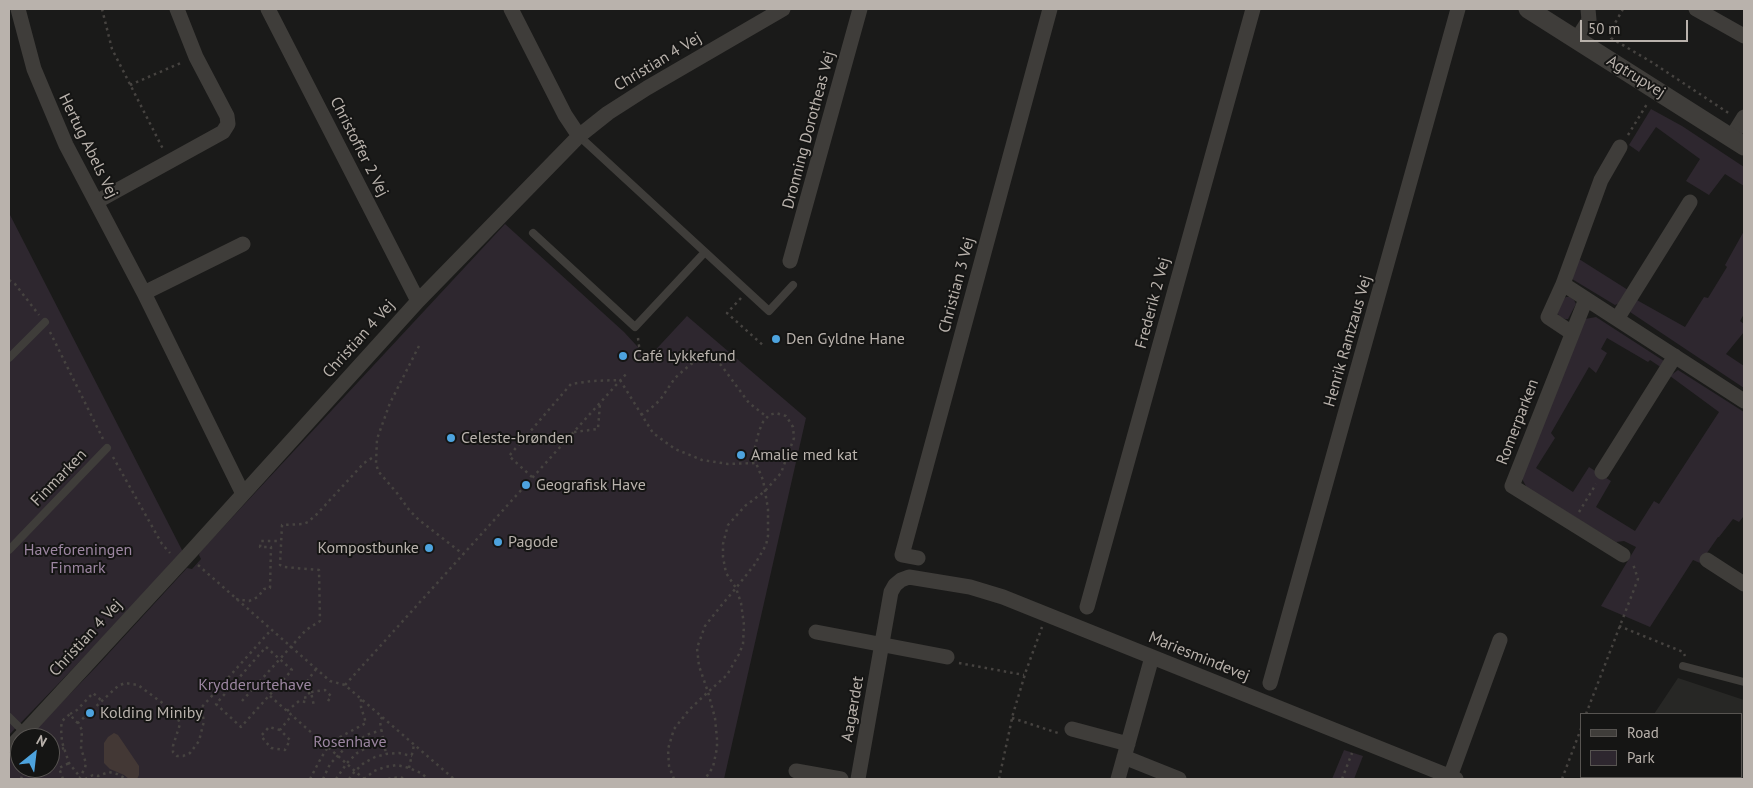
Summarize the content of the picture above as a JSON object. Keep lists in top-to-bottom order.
{
  "streets": {
    "street": [
      "Christian 4 Vej",
      "Agtrupvej",
      "Dronning Dorotheas Vej",
      "Hertug Abels Vej",
      "Christoffer 2 Vej",
      "Christian 3 Vej",
      "Frederik 2 Vej",
      "Henrik Rantzaus Vej",
      "Romerparken",
      "Mariesmindevej",
      "Aagærdet"
    ],
    "lane": ["Finmarken"]
  },
  "crossings": [
    ["Christian 4 Vej", "Hertug Abels Vej"],
    ["Christian 4 Vej", "Christoffer 2 Vej"],
    ["Mariesmindevej", "Aagærdet"]
  ],
  "parks": ["Haveforeningen Finmark", "Krydderurtehave", "Rosenhave"],
  "places": [
    "Den Gyldne Hane",
    "Café Lykkefund",
    "Celeste-brønden",
    "Amalie med kat",
    "Geografisk Have",
    "Pagode",
    "Kompostbunke",
    "Kolding Miniby"
  ],
  "legend": ["Road", "Park"],
  "scale_bar": "50 m",
  "north": "top right"
}
